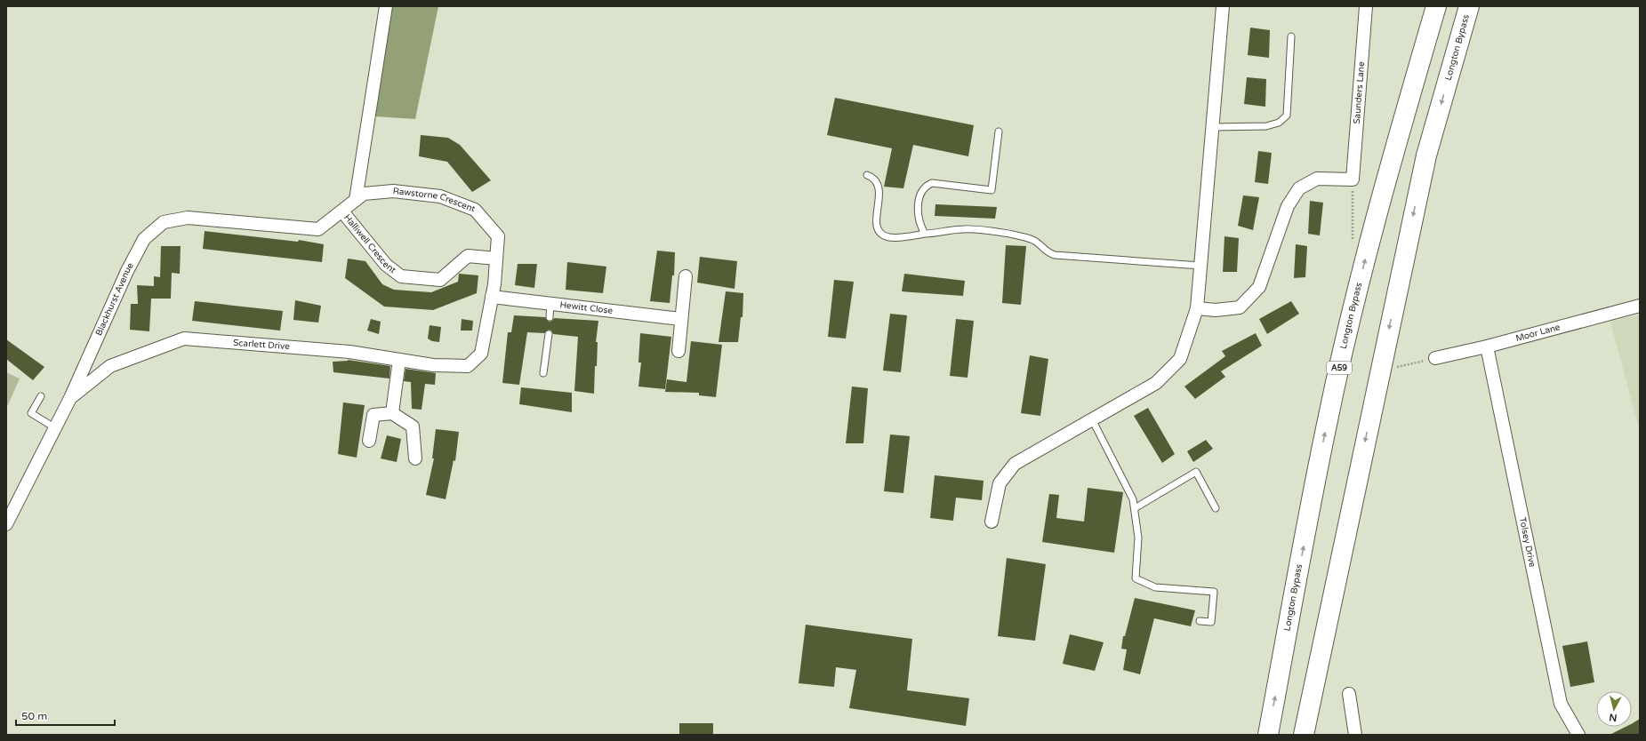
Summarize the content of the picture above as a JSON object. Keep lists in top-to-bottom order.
{
  "streets": {
    "highway": ["Longton Bypass", "A59"],
    "street": [
      "Saunders Lane",
      "Rawstorne Crescent",
      "Halliwell Crescent",
      "Blackhurst Avenue",
      "Hewitt Close",
      "Moor Lane",
      "Scarlett Drive",
      "Tolsey Drive"
    ]
  },
  "crossings": [
    ["Rawstorne Crescent", "Halliwell Crescent"],
    ["Rawstorne Crescent", "Blackhurst Avenue"],
    ["Rawstorne Crescent", "Hewitt Close"],
    ["Rawstorne Crescent", "Scarlett Drive"],
    ["Blackhurst Avenue", "Scarlett Drive"],
    ["Moor Lane", "Tolsey Drive"]
  ],
  "scale_bar": "50 m",
  "north": "bottom"
}
